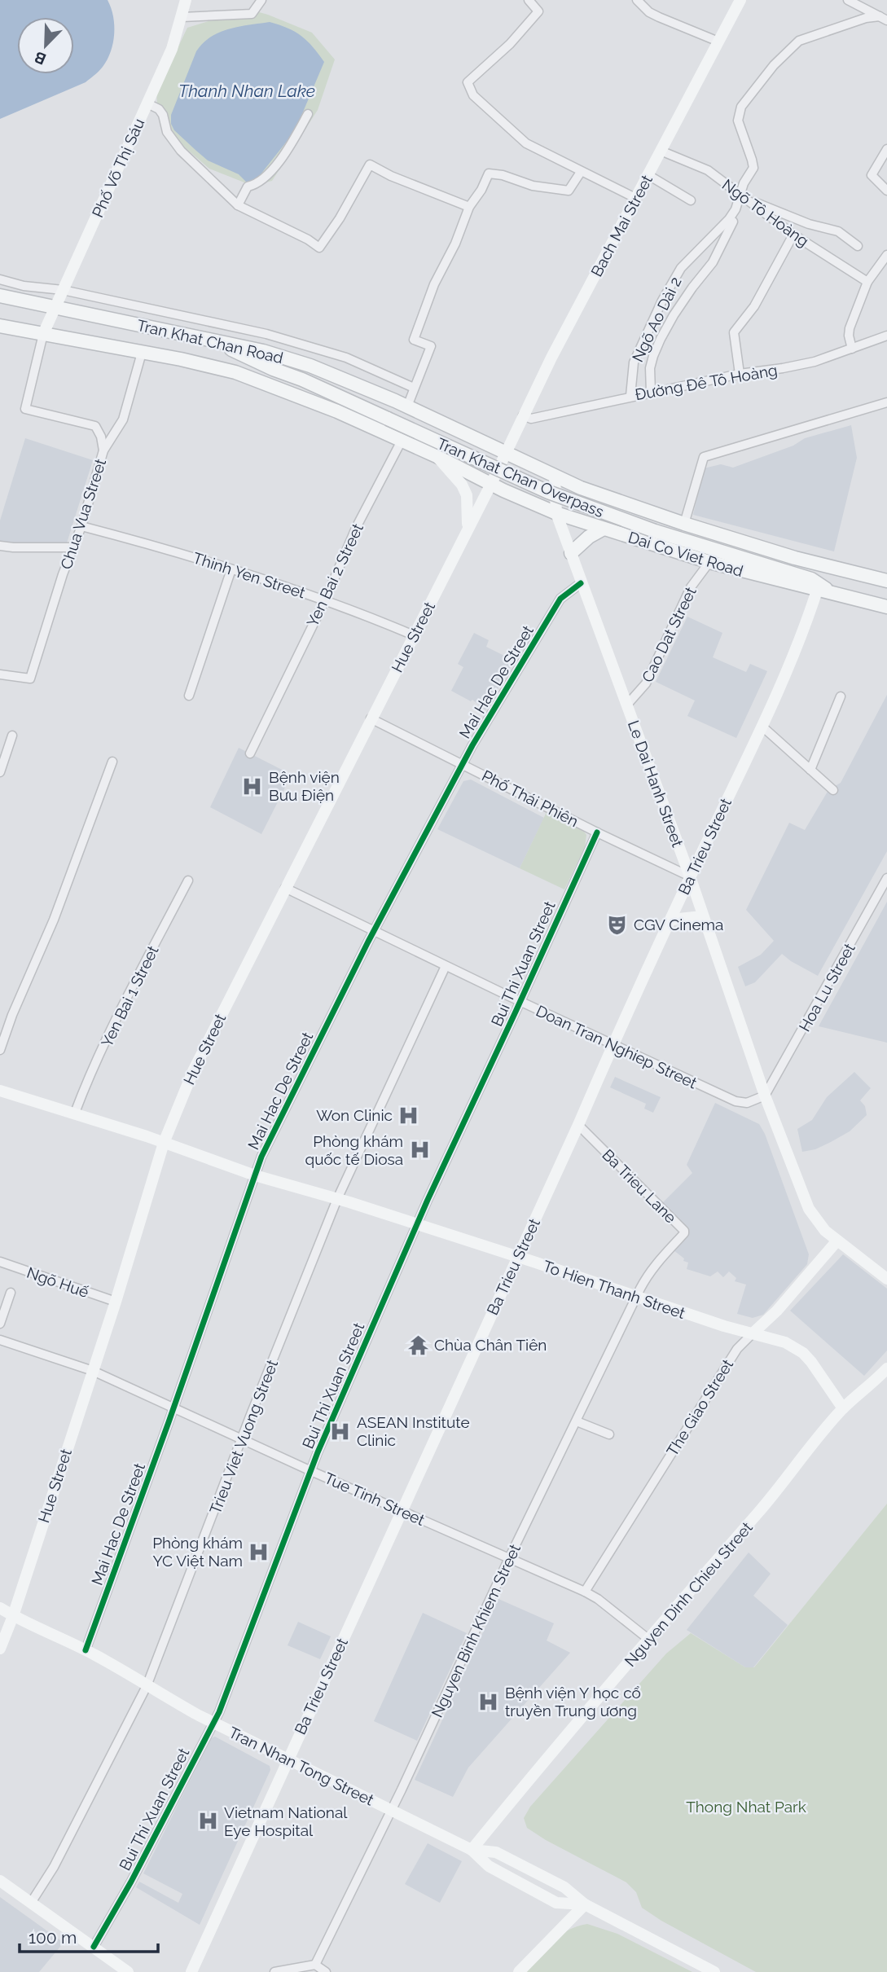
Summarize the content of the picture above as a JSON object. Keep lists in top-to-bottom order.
{
  "streets": {
    "main road": ["Tran Khat Chan Road", "Tran Khat Chan Overpass", "Dai Co Viet Road"],
    "street": [
      "Phố Võ Thị Sáu",
      "Ngõ Tô Hoàng",
      "Bach Mai Street",
      "Ngõ Ao Dài 2",
      "Đường Đê Tô Hoàng",
      "Chua Vua Street",
      "Thinh Yen Street",
      "Yen Bai 2 Street",
      "Cao Dat Street",
      "Hue Street",
      "Mai Hac De Street",
      "Le Dai Hanh Street",
      "Phố Thái Phiên",
      "Ba Trieu Street",
      "Bui Thi Xuan Street",
      "Hoa Lu Street",
      "Yen Bai 1 Street",
      "Doan Tran Nghiep Street",
      "Ba Trieu Lane",
      "Ngõ Huế",
      "To Hien Thanh Street",
      "The Giao Street",
      "Trieu Viet Vuong Street",
      "Tue Tinh Street",
      "Nguyen Dinh Chieu Street",
      "Nguyen Binh Khiem Street",
      "Tran Nhan Tong Street"
    ]
  },
  "crossings": [
    ["Phố Võ Thị Sáu", "Tran Khat Chan Road"],
    ["Ngõ Tô Hoàng", "Bach Mai Street"],
    ["Ngõ Tô Hoàng", "Ngõ Ao Dài 2"],
    ["Bach Mai Street", "Tran Khat Chan Road"],
    ["Bach Mai Street", "Đường Đê Tô Hoàng"],
    ["Bach Mai Street", "Dai Co Viet Road"],
    ["Bach Mai Street", "Hue Street"],
    ["Ngõ Ao Dài 2", "Đường Đê Tô Hoàng"],
    ["Tran Khat Chan Road", "Tran Khat Chan Overpass"],
    ["Tran Khat Chan Road", "Chua Vua Street"],
    ["Tran Khat Chan Road", "Dai Co Viet Road"],
    ["Tran Khat Chan Overpass", "Dai Co Viet Road"],
    ["Chua Vua Street", "Thinh Yen Street"],
    ["Dai Co Viet Road", "Yen Bai 2 Street"],
    ["Dai Co Viet Road", "Cao Dat Street"],
    ["Dai Co Viet Road", "Hue Street"],
    ["Dai Co Viet Road", "Le Dai Hanh Street"],
    ["Dai Co Viet Road", "Ba Trieu Street"],
    ["Thinh Yen Street", "Yen Bai 2 Street"],
    ["Thinh Yen Street", "Hue Street"],
    ["Cao Dat Street", "Le Dai Hanh Street"],
    ["Hue Street", "Phố Thái Phiên"],
    ["Hue Street", "Doan Tran Nghiep Street"],
    ["Hue Street", "Ngõ Huế"],
    ["Hue Street", "To Hien Thanh Street"],
    ["Hue Street", "Tue Tinh Street"],
    ["Hue Street", "Tran Nhan Tong Street"],
    ["Mai Hac De Street", "Le Dai Hanh Street"],
    ["Mai Hac De Street", "Phố Thái Phiên"],
    ["Mai Hac De Street", "Doan Tran Nghiep Street"],
    ["Mai Hac De Street", "To Hien Thanh Street"],
    ["Mai Hac De Street", "Tue Tinh Street"],
    ["Mai Hac De Street", "Tran Nhan Tong Street"],
    ["Le Dai Hanh Street", "Phố Thái Phiên"],
    ["Le Dai Hanh Street", "Ba Trieu Street"],
    ["Le Dai Hanh Street", "Hoa Lu Street"],
    ["Le Dai Hanh Street", "Doan Tran Nghiep Street"],
    ["Le Dai Hanh Street", "The Giao Street"],
    ["Phố Thái Phiên", "Ba Trieu Street"],
    ["Phố Thái Phiên", "Bui Thi Xuan Street"],
    ["Ba Trieu Street", "Doan Tran Nghiep Street"],
    ["Ba Trieu Street", "Ba Trieu Lane"],
    ["Ba Trieu Street", "To Hien Thanh Street"],
    ["Ba Trieu Street", "Tue Tinh Street"],
    ["Ba Trieu Street", "Tran Nhan Tong Street"],
    ["Bui Thi Xuan Street", "Doan Tran Nghiep Street"],
    ["Bui Thi Xuan Street", "To Hien Thanh Street"],
    ["Bui Thi Xuan Street", "Tue Tinh Street"],
    ["Bui Thi Xuan Street", "Tran Nhan Tong Street"],
    ["Hoa Lu Street", "Doan Tran Nghiep Street"],
    ["Yen Bai 1 Street", "To Hien Thanh Street"],
    ["Doan Tran Nghiep Street", "Trieu Viet Vuong Street"],
    ["Ba Trieu Lane", "To Hien Thanh Street"],
    ["Ba Trieu Lane", "Nguyen Binh Khiem Street"],
    ["To Hien Thanh Street", "The Giao Street"],
    ["To Hien Thanh Street", "Trieu Viet Vuong Street"],
    ["To Hien Thanh Street", "Nguyen Dinh Chieu Street"],
    ["To Hien Thanh Street", "Nguyen Binh Khiem Street"],
    ["The Giao Street", "Tue Tinh Street"],
    ["Trieu Viet Vuong Street", "Tue Tinh Street"],
    ["Trieu Viet Vuong Street", "Tran Nhan Tong Street"],
    ["Tue Tinh Street", "Nguyen Dinh Chieu Street"],
    ["Tue Tinh Street", "Nguyen Binh Khiem Street"],
    ["Nguyen Dinh Chieu Street", "Tran Nhan Tong Street"],
    ["Nguyen Binh Khiem Street", "Tran Nhan Tong Street"]
  ],
  "water": ["Thanh Nhan Lake"],
  "parks": ["Thong Nhat Park"],
  "places": {
    "hospital": [
      "Bệnh viện Bưu Điện",
      "Won Clinic",
      "Phòng khám quốc tế Diosa",
      "ASEAN Institute Clinic",
      "Phòng khám YC Việt Nam",
      "Bệnh viện Y học cổ truyền Trung ương",
      "Vietnam National Eye Hospital"
    ],
    "theatre": ["CGV Cinema"],
    "temple": ["Chùa Chân Tiên"]
  },
  "scale_bar": "100 m",
  "north": "bottom left"
}
